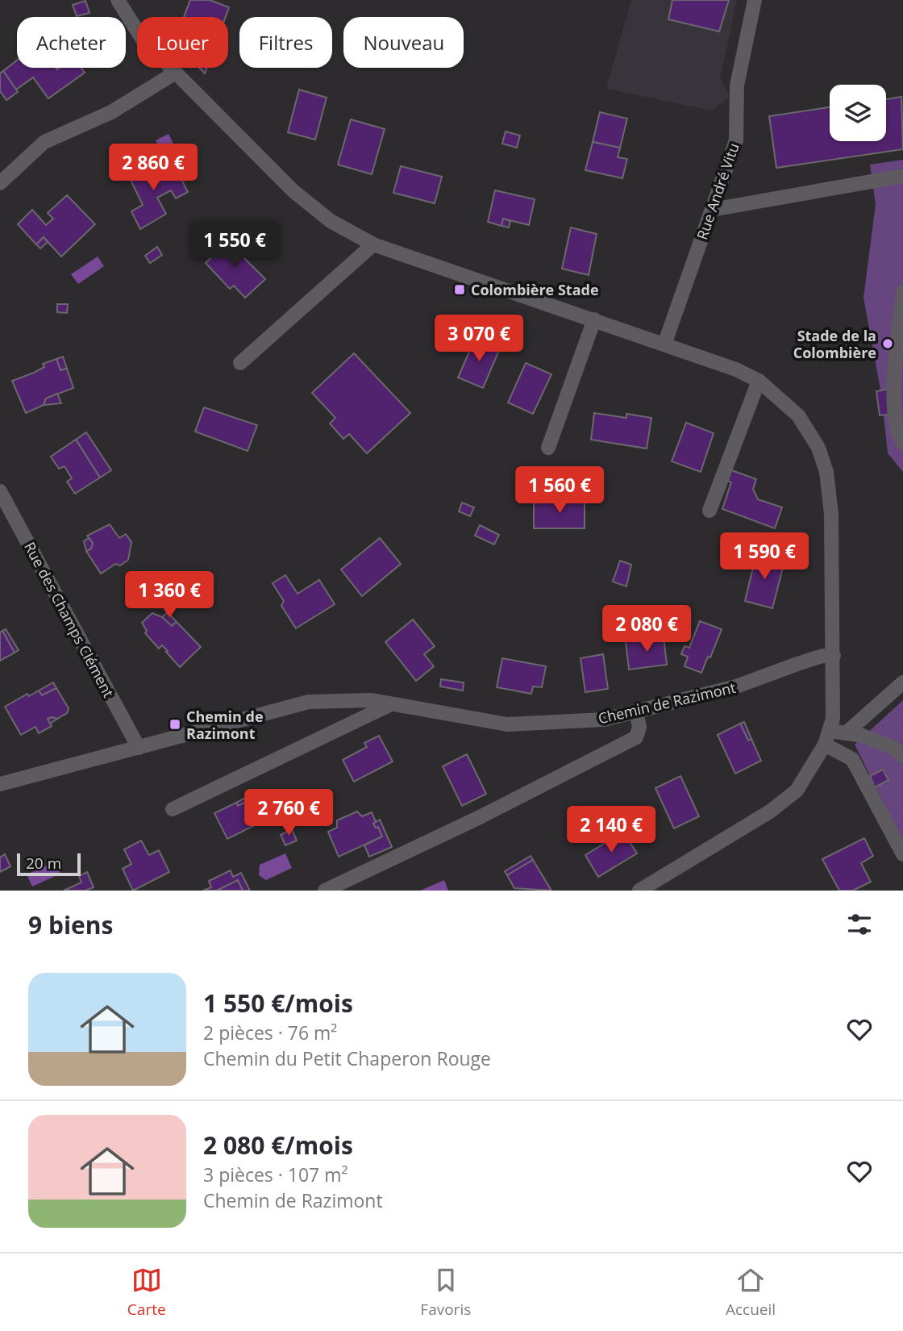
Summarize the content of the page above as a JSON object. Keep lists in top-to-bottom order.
{
  "streets": {
    "street": ["Rue André Vitu", "Rue des Champs Clément", "Chemin de Razimont"]
  },
  "crossings": [
    ["Rue des Champs Clément", "Chemin de Razimont"]
  ],
  "places": {
    "transit": ["Colombière Stade", "Chemin de Razimont"],
    "other": ["Stade de la Colombière"]
  },
  "scale_bar": "20 m",
  "page": {
    "chip": [
      "Acheter",
      "Louer",
      "Filtres",
      "Nouveau"
    ],
    "price": [
      "2 860 €",
      "1 550 €",
      "3 070 €",
      "1 560 €",
      "1 590 €",
      "1 360 €",
      "2 080 €",
      "2 760 €",
      "2 140 €"
    ],
    "scale": "20 m",
    "heading": "9 biens",
    "list": [
      {
        "name": "1 550 €/mois",
        "note": "2 pièces · 76 m² · Chemin du Petit Chaperon Rouge"
      },
      {
        "name": "2 080 €/mois",
        "note": "3 pièces · 107 m² · Chemin de Razimont"
      }
    ],
    "tabs": ["Carte", "Favoris", "Accueil"]
  }
}
